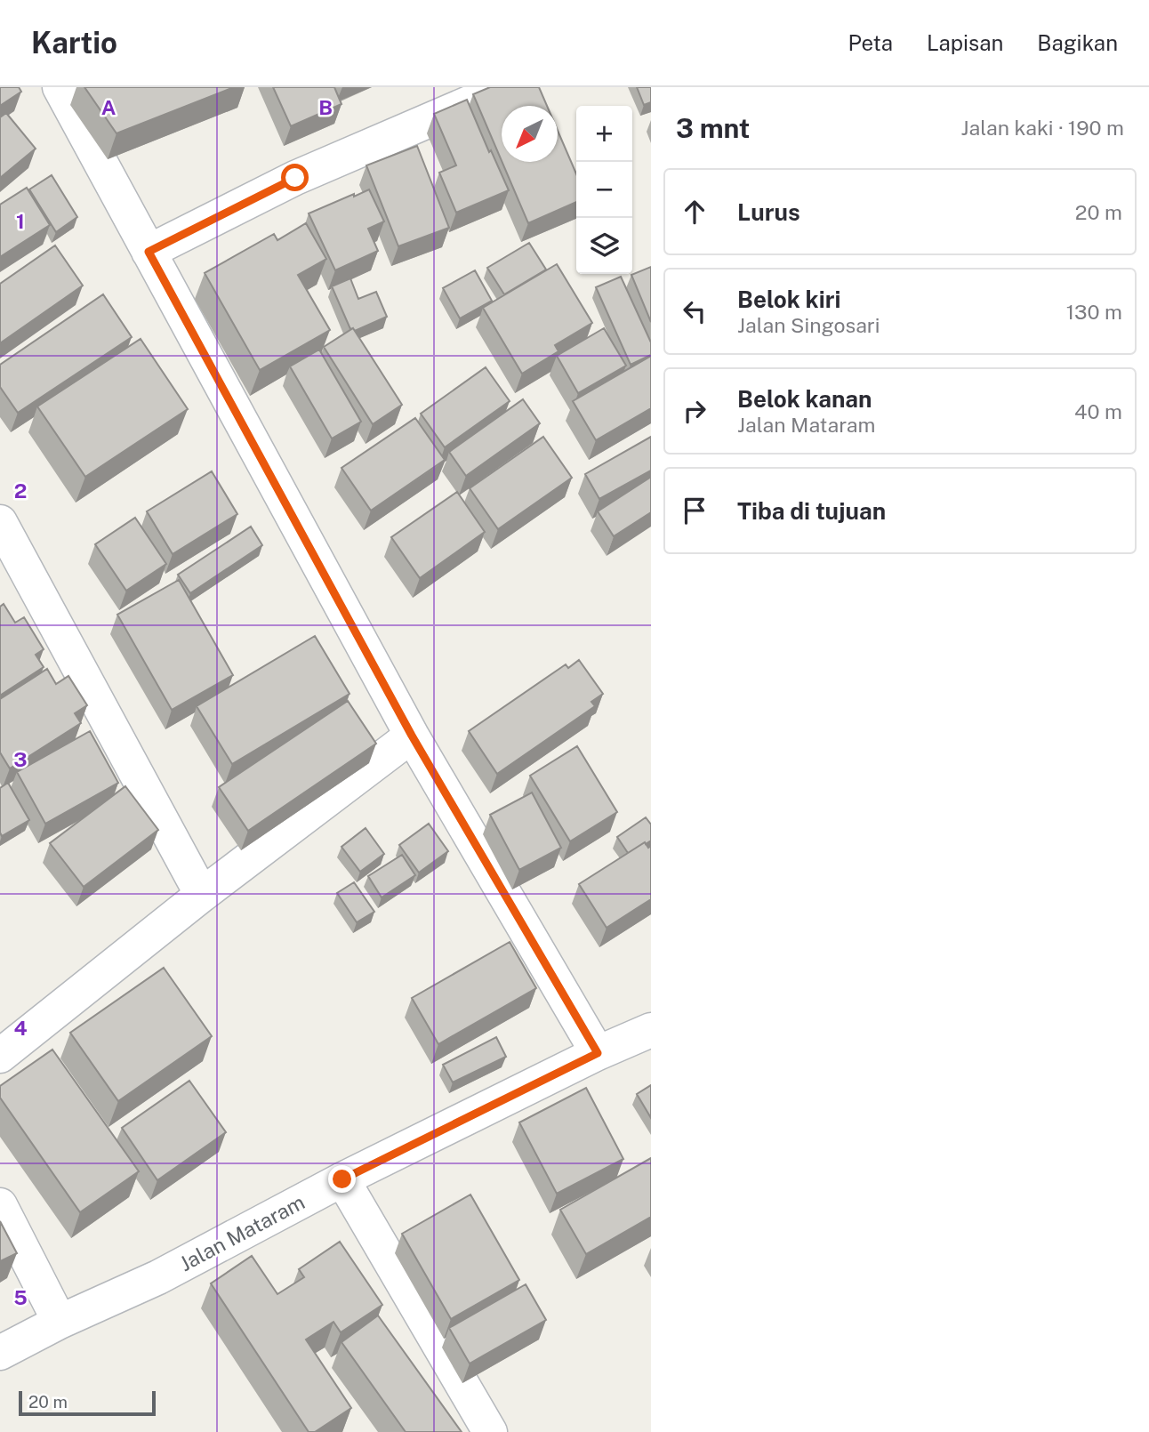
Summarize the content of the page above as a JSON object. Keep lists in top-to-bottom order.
{
  "streets": {
    "street": ["Jalan Mataram"]
  },
  "scale_bar": "20 m",
  "north": "bottom left",
  "page": {
    "header": "Kartio",
    "nav": ["Peta", "Lapisan", "Bagikan"],
    "heading": ["3 mnt", "Jalan kaki · 190 m"],
    "map_buttons": ["+", "−"],
    "list": [
      ["Lurus", "20 m"],
      ["Belok kiri", "Jalan Singosari", "130 m"],
      ["Belok kanan", "Jalan Mataram", "40 m"],
      "Tiba di tujuan"
    ],
    "scale": "20 m"
  },
  "grid": {
    "columns": ["A", "B"],
    "rows": [
      "1",
      "2",
      "3",
      "4",
      "5"
    ]
  }
}
